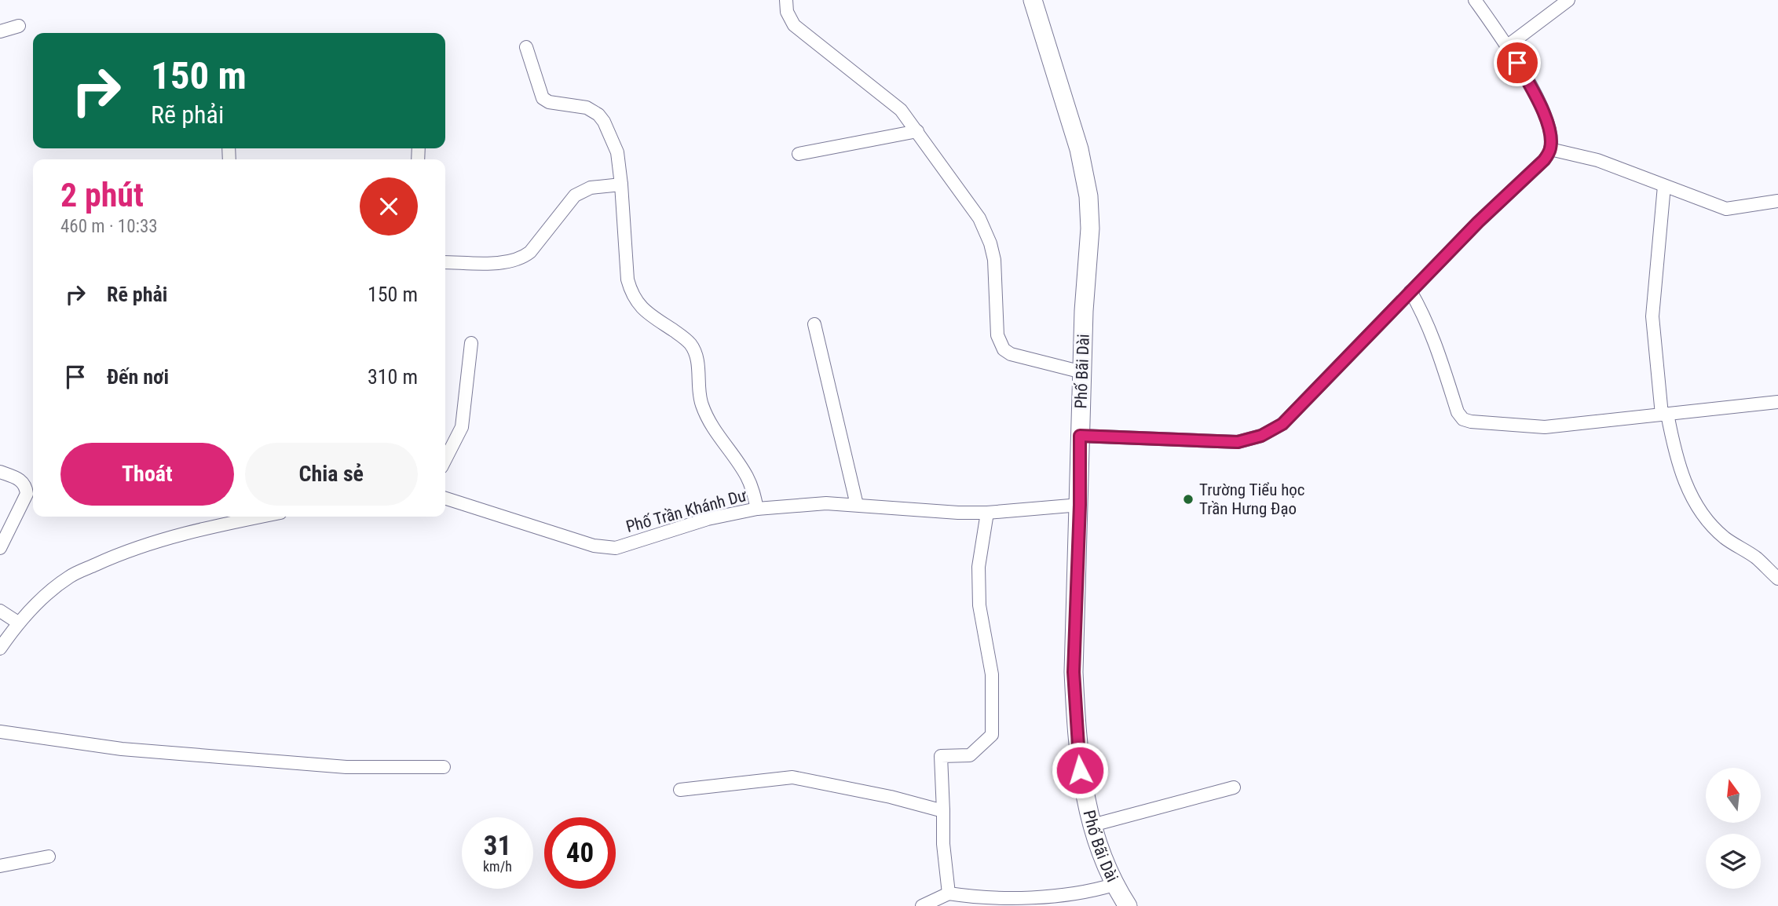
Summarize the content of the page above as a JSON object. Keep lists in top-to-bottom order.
{
  "streets": {
    "street": ["Phố Bãi Dài", "Phố Trần Khánh Dư"]
  },
  "crossings": [
    ["Phố Bãi Dài", "Phố Trần Khánh Dư"]
  ],
  "places": ["Trường Tiểu học Trần Hưng Đạo"],
  "north": "top",
  "page": {
    "turn": ["150 m", "Rẽ phải"],
    "heading": ["2 phút", "460 m · 10:33"],
    "list": [
      {
        "name": "Rẽ phải",
        "value": "150 m"
      },
      {
        "name": "Đến nơi",
        "value": "310 m"
      }
    ],
    "buttons": ["Thoát", "Chia sẻ"],
    "speed": "31 km/h",
    "limit": "40"
  }
}
